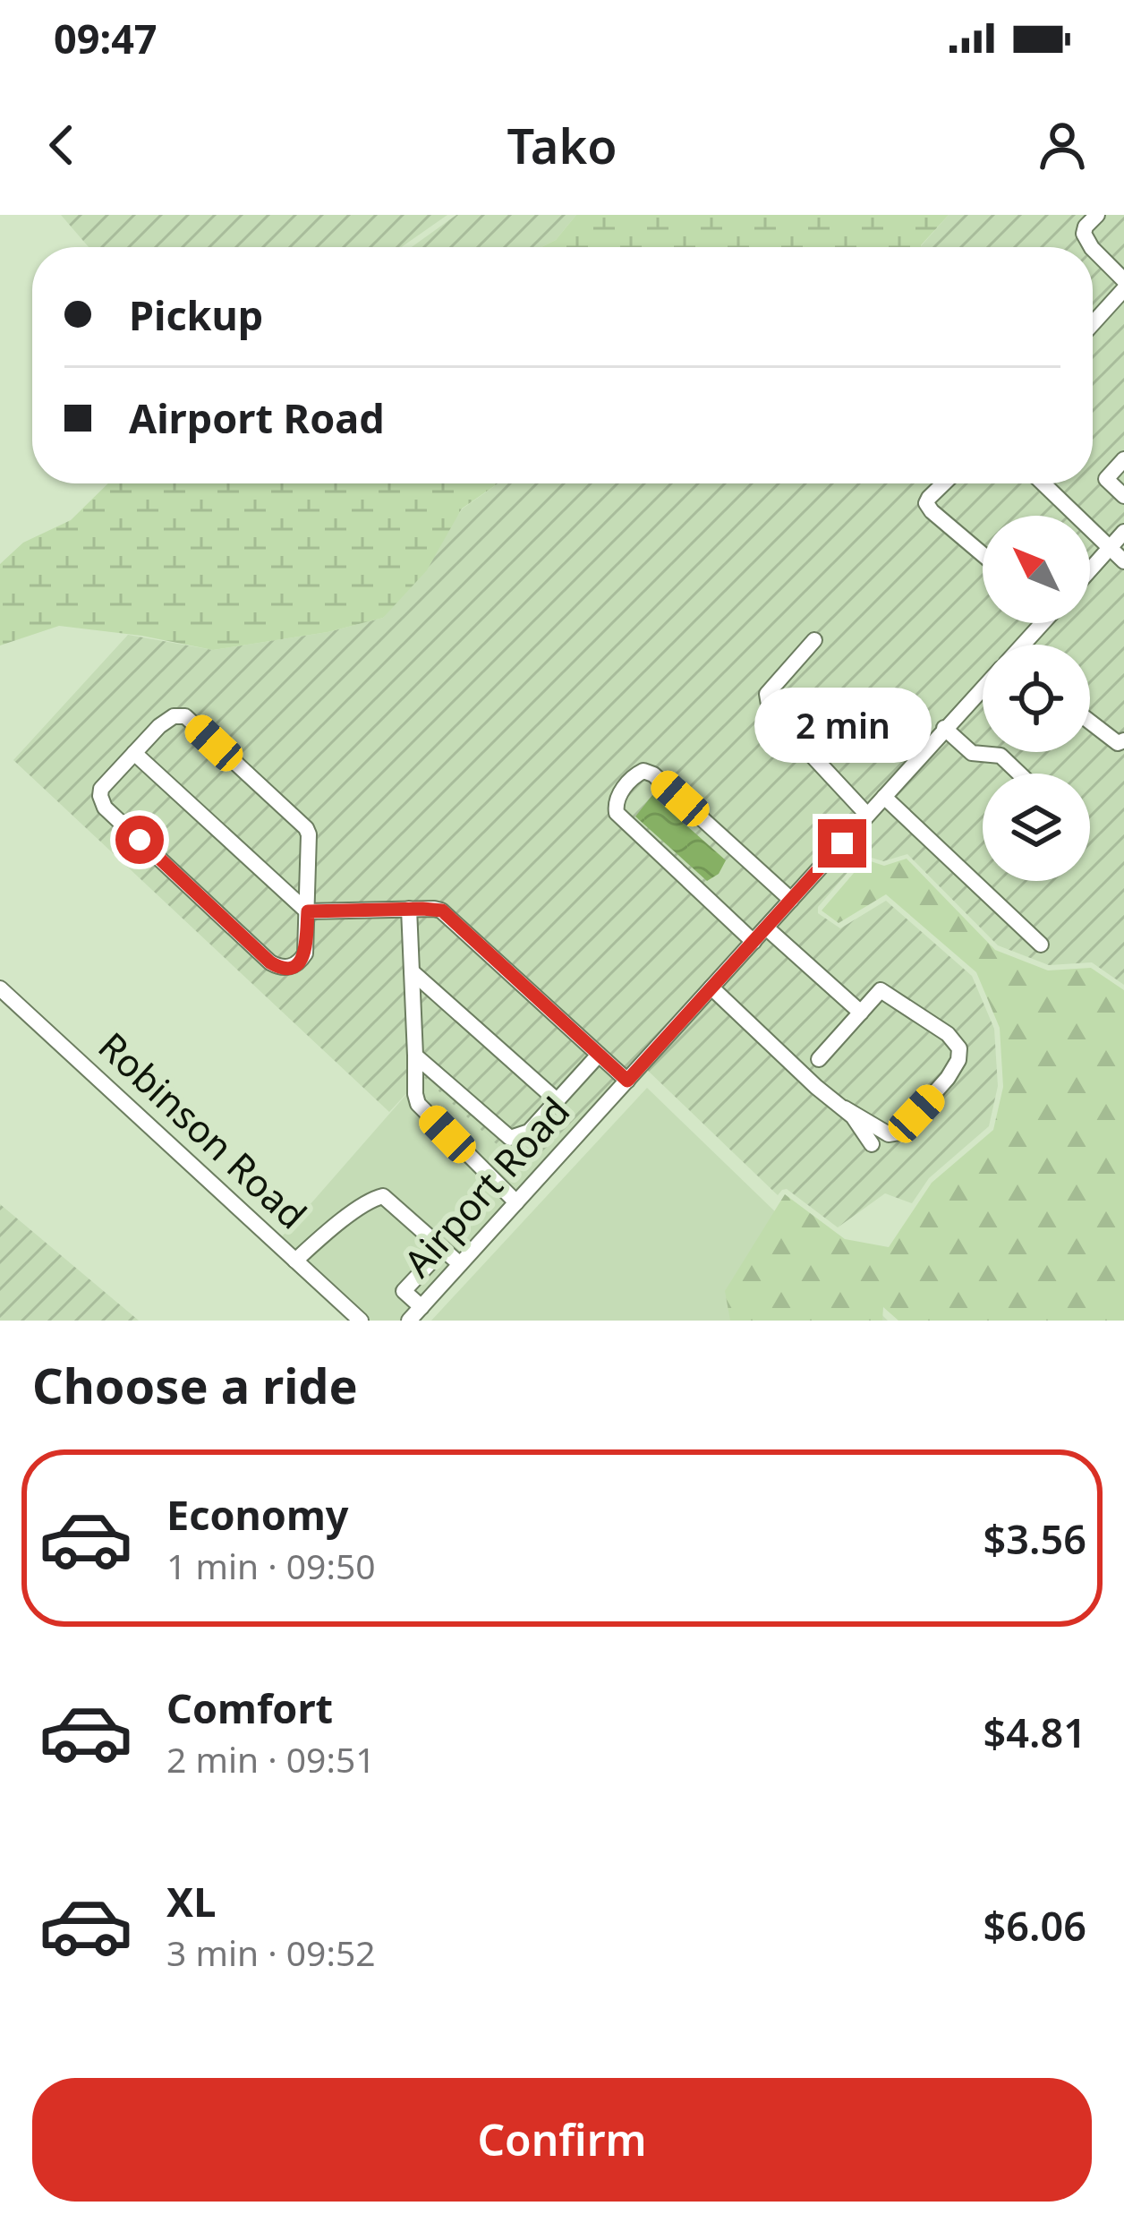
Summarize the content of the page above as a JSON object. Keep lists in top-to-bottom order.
{
  "streets": {
    "street": ["Robinson Road", "Airport Road"]
  },
  "north": "top left",
  "page": {
    "status": "09:47",
    "header": "Tako",
    "banner": ["Pickup", "Airport Road"],
    "bubble": "2 min",
    "heading": "Choose a ride",
    "list": [
      {
        "name": "Economy",
        "note": "1 min · 09:50",
        "value": "$3.56"
      },
      {
        "name": "Comfort",
        "note": "2 min · 09:51",
        "value": "$4.81"
      },
      {
        "name": "XL",
        "note": "3 min · 09:52",
        "value": "$6.06"
      }
    ],
    "buttons": "Confirm"
  }
}
